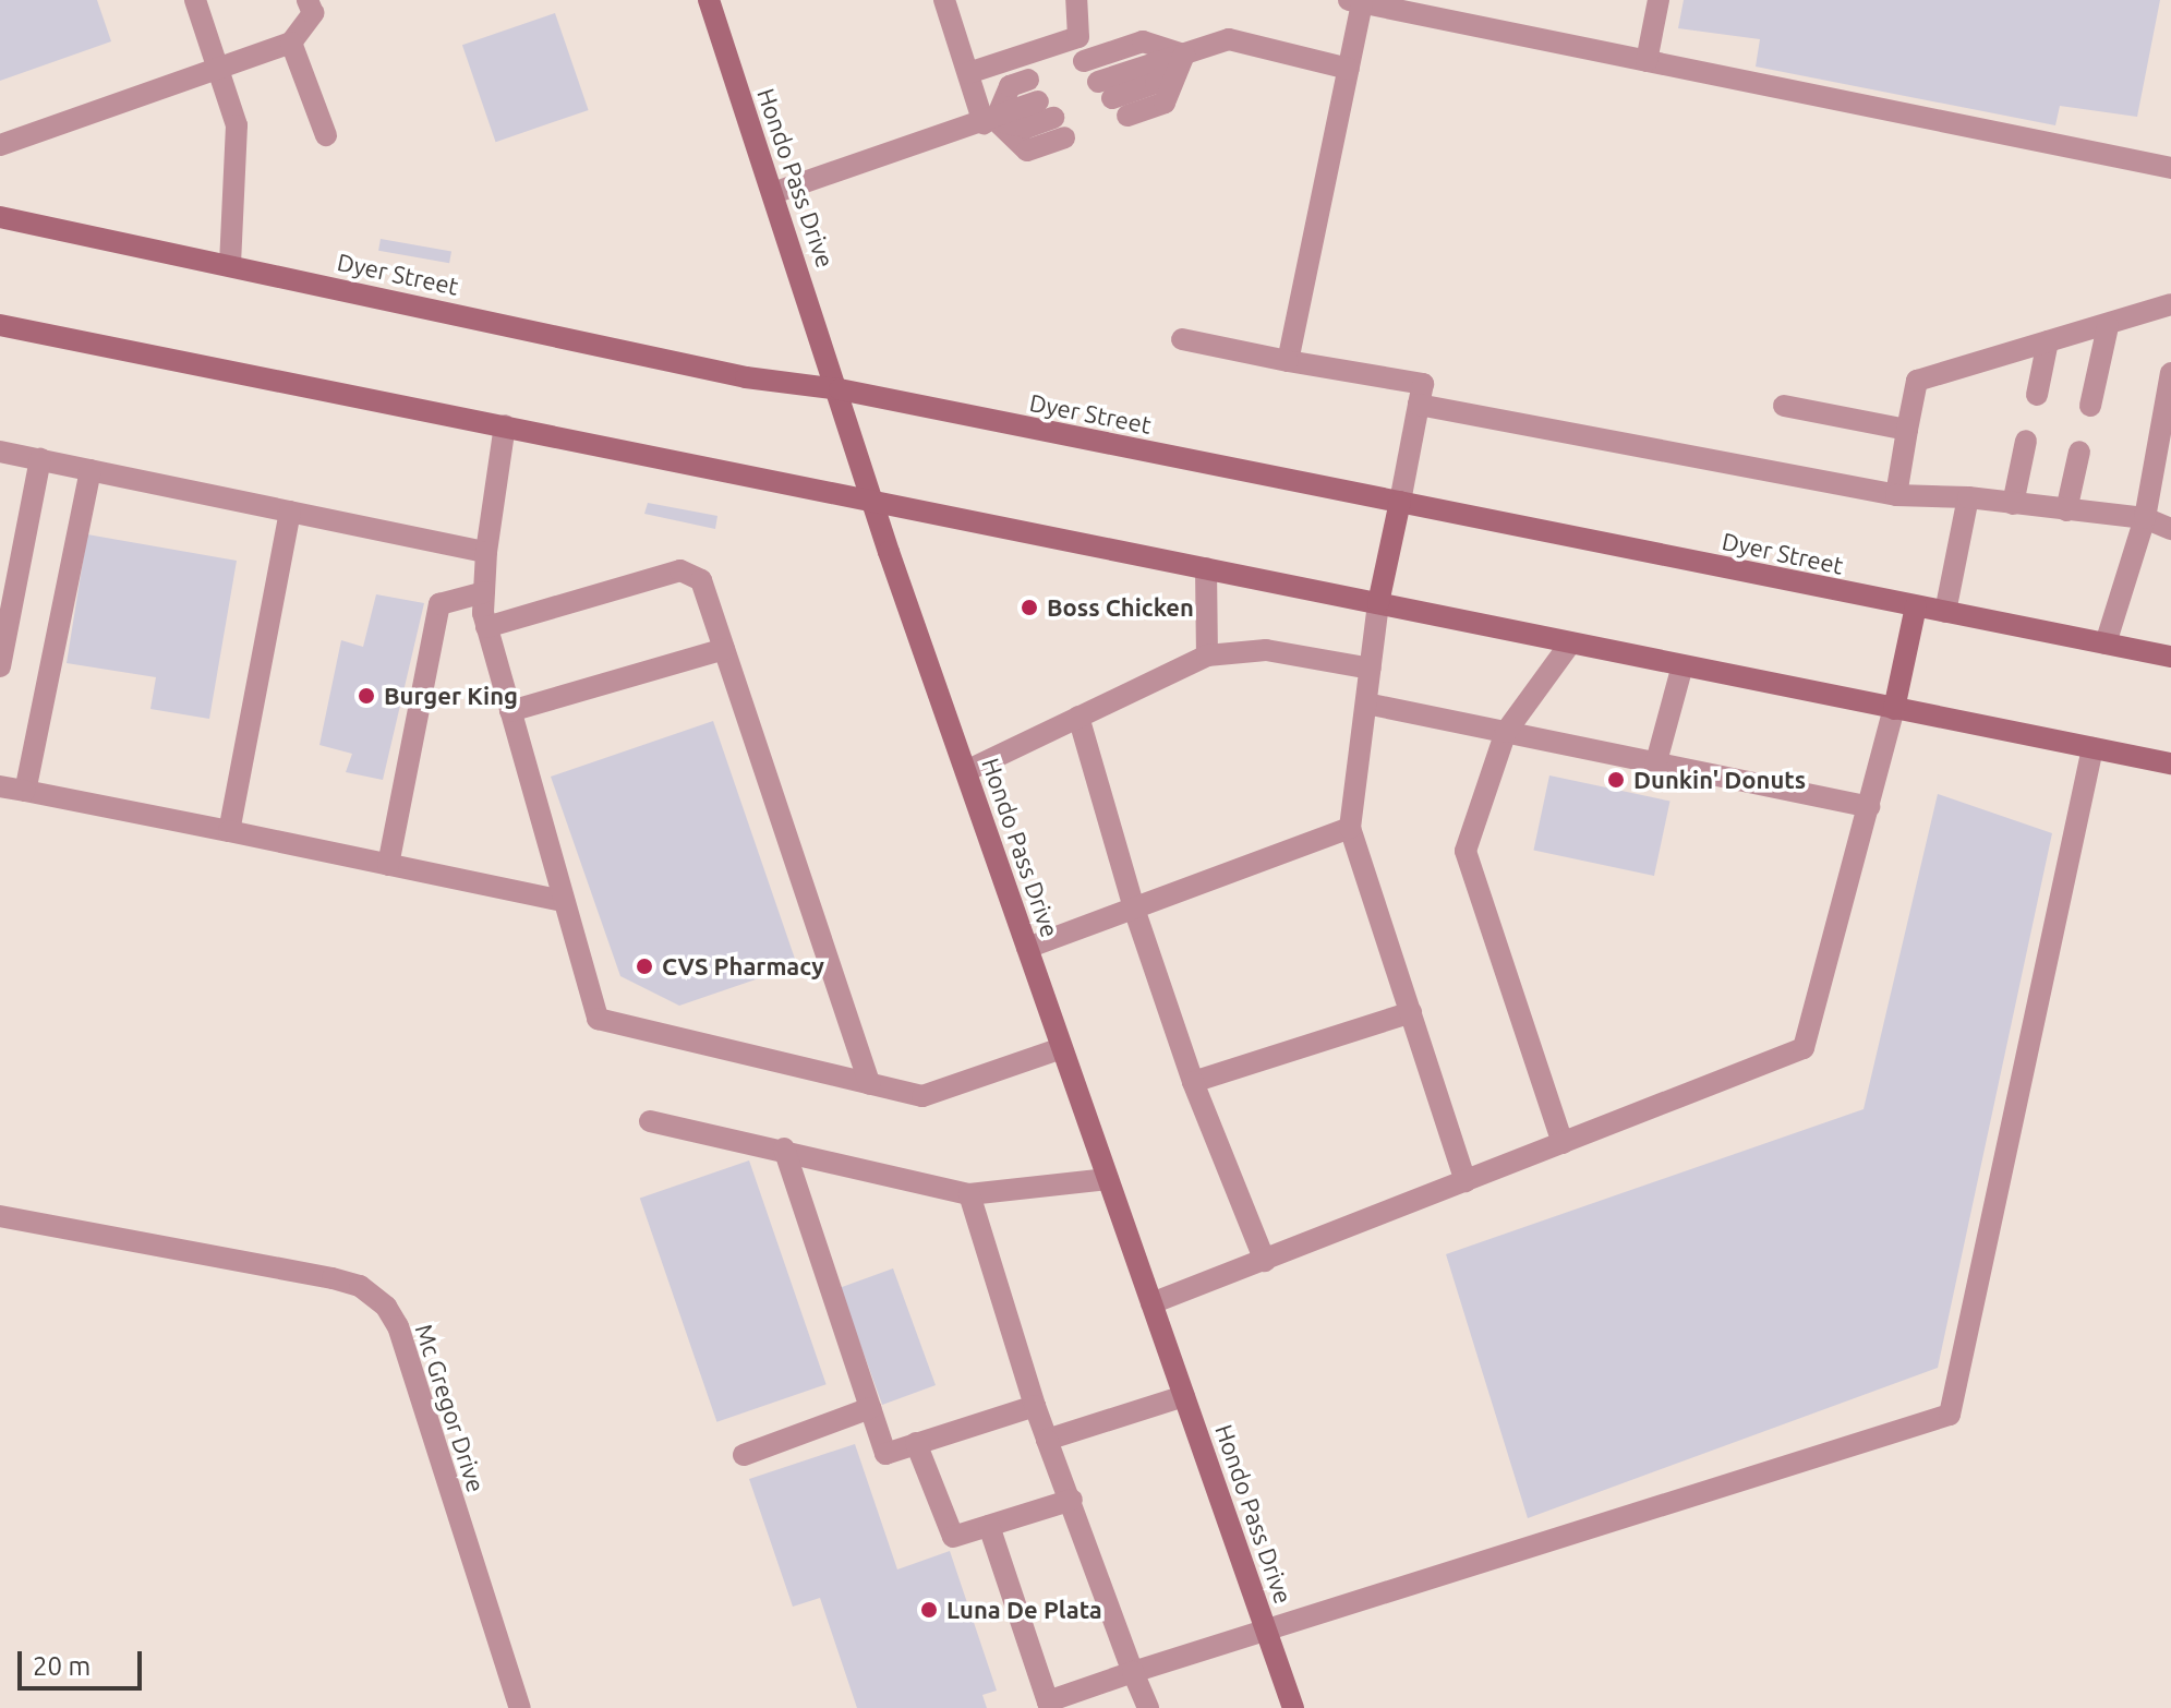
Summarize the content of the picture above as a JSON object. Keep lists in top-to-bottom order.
{
  "streets": {
    "main road": ["Hondo Pass Drive", "Dyer Street"],
    "street": ["Mc Gregor Drive"]
  },
  "crossings": [
    ["Hondo Pass Drive", "Dyer Street"]
  ],
  "places": [
    "Boss Chicken",
    "Burger King",
    "Dunkin' Donuts",
    "CVS Pharmacy",
    "Luna De Plata"
  ],
  "scale_bar": "20 m"
}
